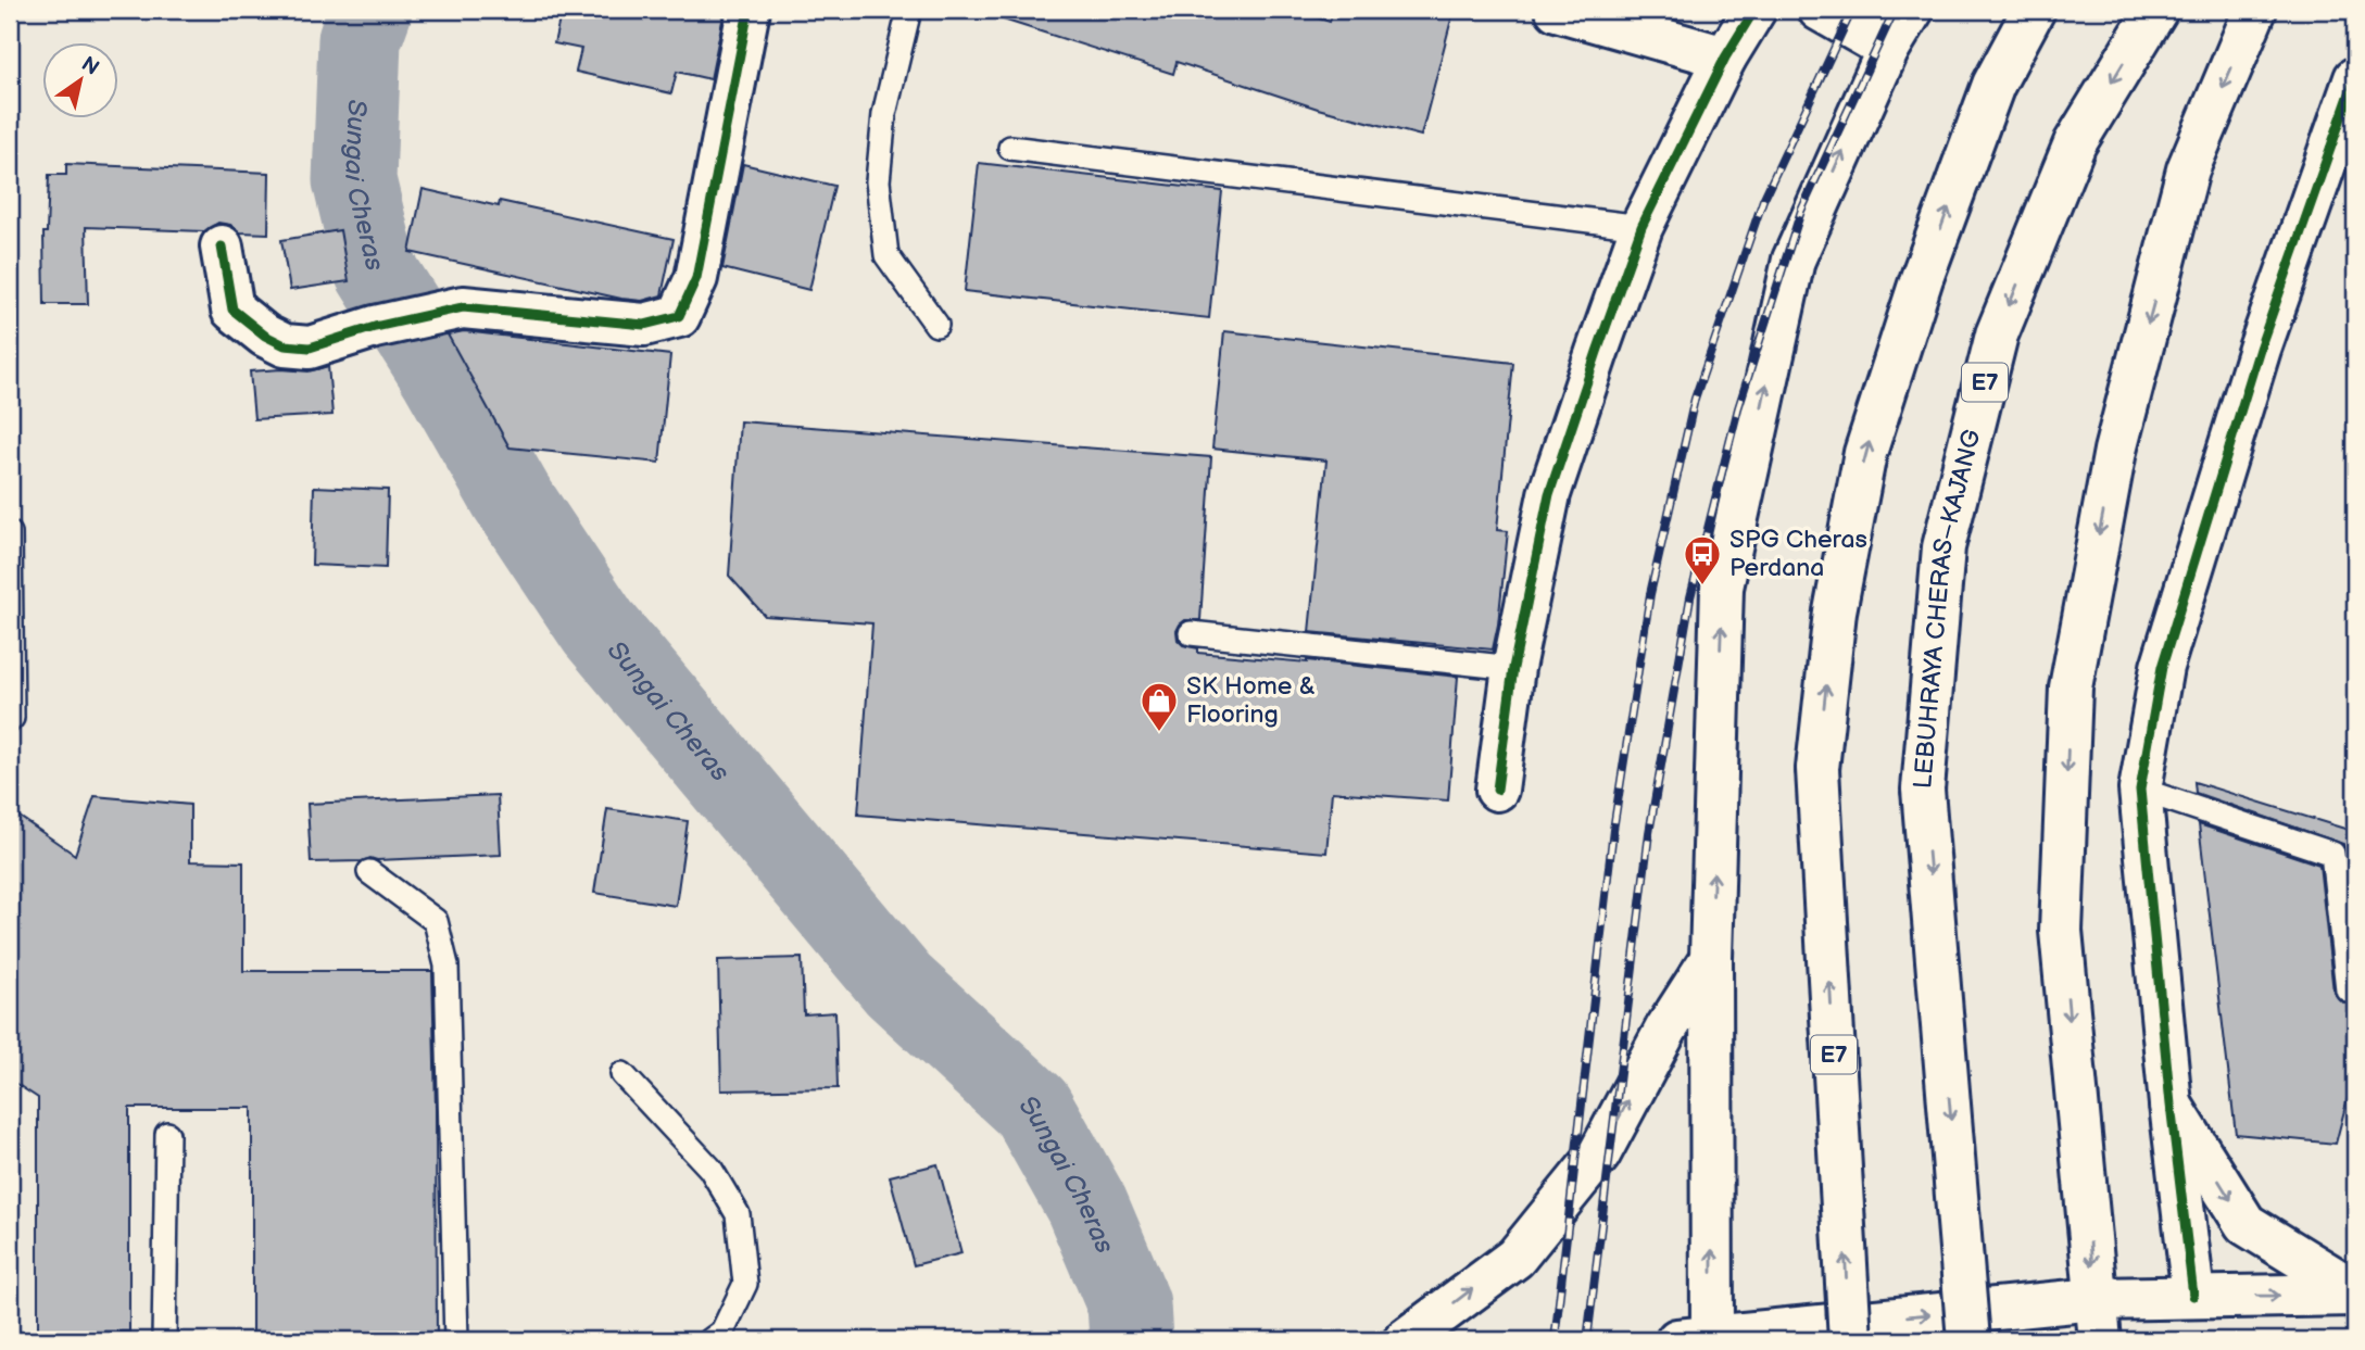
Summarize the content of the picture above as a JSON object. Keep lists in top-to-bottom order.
{
  "streets": {
    "main road": ["E7", "LEBUHRAYA CHERAS–KAJANG"]
  },
  "water": ["Sungai Cheras"],
  "places": {
    "bus stop": ["SPG Cheras Perdana"],
    "shop": ["SK Home & Flooring"]
  },
  "north": "top right"
}
